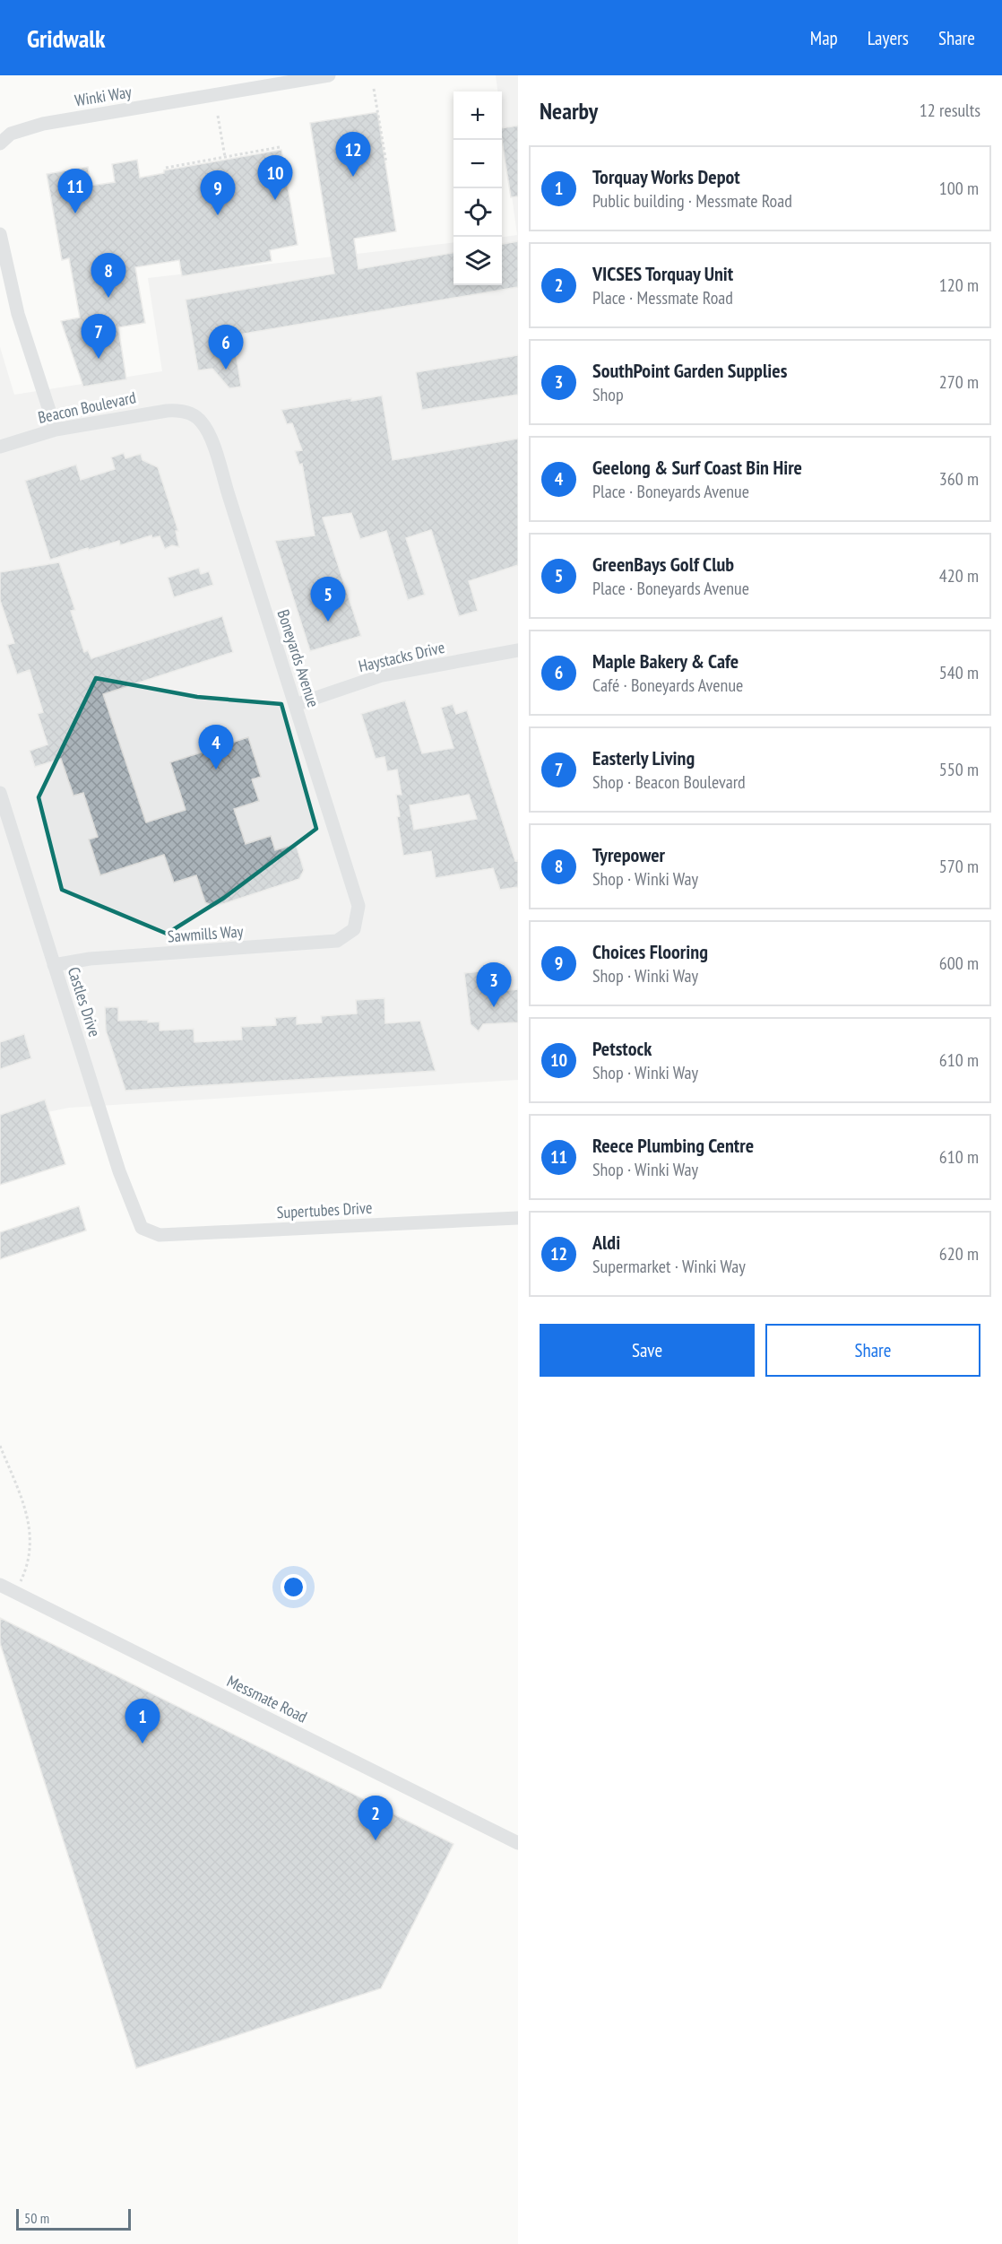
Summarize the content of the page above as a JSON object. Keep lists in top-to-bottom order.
{
  "streets": {
    "street": [
      "Winki Way",
      "Beacon Boulevard",
      "Haystacks Drive",
      "Boneyards Avenue",
      "Sawmills Way",
      "Castles Drive",
      "Supertubes Drive",
      "Messmate Road"
    ]
  },
  "crossings": [
    ["Beacon Boulevard", "Boneyards Avenue"],
    ["Haystacks Drive", "Boneyards Avenue"],
    ["Boneyards Avenue", "Sawmills Way"],
    ["Sawmills Way", "Castles Drive"],
    ["Castles Drive", "Supertubes Drive"]
  ],
  "scale_bar": "50 m",
  "page": {
    "header": "Gridwalk",
    "nav": ["Map", "Layers", "Share"],
    "heading": ["Nearby", "12 results"],
    "map_buttons": ["+", "−"],
    "pins": [
      "12",
      "10",
      "11",
      "9",
      "8",
      "7",
      "6",
      "5",
      "4",
      "3",
      "1",
      "2"
    ],
    "list": [
      {
        "mark": "1",
        "name": "Torquay Works Depot",
        "note": "Public building · Messmate Road",
        "value": "100 m"
      },
      {
        "mark": "2",
        "name": "VICSES Torquay Unit",
        "note": "Place · Messmate Road",
        "value": "120 m"
      },
      {
        "mark": "3",
        "name": "SouthPoint Garden Supplies",
        "note": "Shop",
        "value": "270 m"
      },
      {
        "mark": "4",
        "name": "Geelong & Surf Coast Bin Hire",
        "note": "Place · Boneyards Avenue",
        "value": "360 m"
      },
      {
        "mark": "5",
        "name": "GreenBays Golf Club",
        "note": "Place · Boneyards Avenue",
        "value": "420 m"
      },
      {
        "mark": "6",
        "name": "Maple Bakery & Cafe",
        "note": "Café · Boneyards Avenue",
        "value": "540 m"
      },
      {
        "mark": "7",
        "name": "Easterly Living",
        "note": "Shop · Beacon Boulevard",
        "value": "550 m"
      },
      {
        "mark": "8",
        "name": "Tyrepower",
        "note": "Shop · Winki Way",
        "value": "570 m"
      },
      {
        "mark": "9",
        "name": "Choices Flooring",
        "note": "Shop · Winki Way",
        "value": "600 m"
      },
      {
        "mark": "10",
        "name": "Petstock",
        "note": "Shop · Winki Way",
        "value": "610 m"
      },
      {
        "mark": "11",
        "name": "Reece Plumbing Centre",
        "note": "Shop · Winki Way",
        "value": "610 m"
      },
      {
        "mark": "12",
        "name": "Aldi",
        "note": "Supermarket · Winki Way",
        "value": "620 m"
      }
    ],
    "buttons": ["Save", "Share"],
    "scale": "50 m"
  }
}
